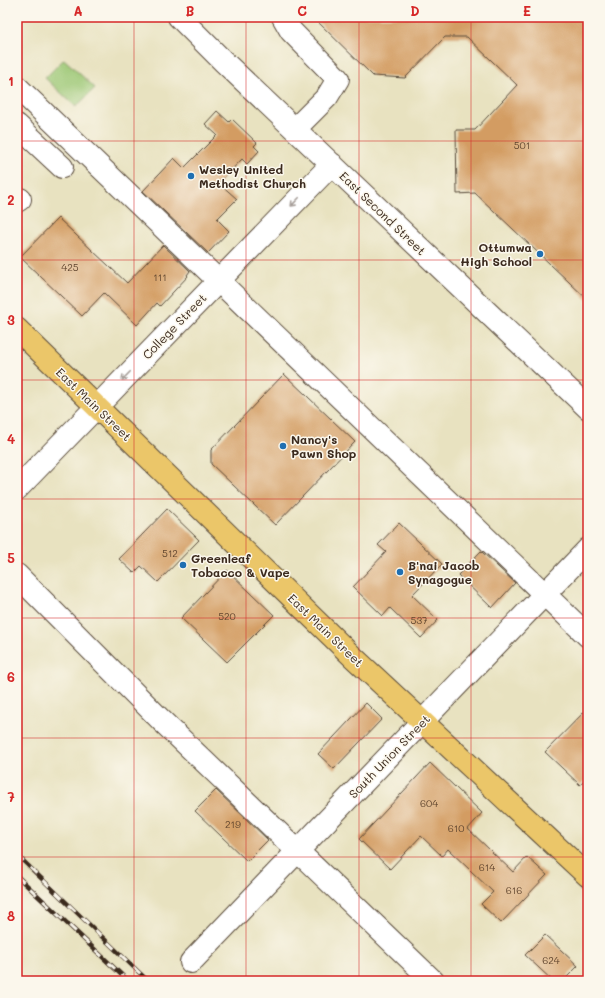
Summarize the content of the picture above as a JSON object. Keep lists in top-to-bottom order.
{
  "streets": {
    "main road": ["East Main Street"],
    "street": ["East Second Street", "College Street", "South Union Street"]
  },
  "crossings": [
    ["East Second Street", "College Street"],
    ["College Street", "East Main Street"],
    ["East Main Street", "South Union Street"]
  ],
  "one_way": ["College Street"],
  "places": [
    "Wesley United Methodist Church",
    "Ottumwa High School",
    "Nancy's Pawn Shop",
    "Greenleaf Tobacco & Vape",
    "B'nai Jacob Synagogue"
  ],
  "house_numbers": [
    "501",
    "425",
    "111",
    "512",
    "520",
    "537",
    "604",
    "219",
    "610",
    "614",
    "616",
    "624"
  ],
  "grid": {
    "columns": [
      "A",
      "B",
      "C",
      "D",
      "E"
    ],
    "rows": [
      "1",
      "2",
      "3",
      "4",
      "5",
      "6",
      "7",
      "8"
    ]
  }
}
